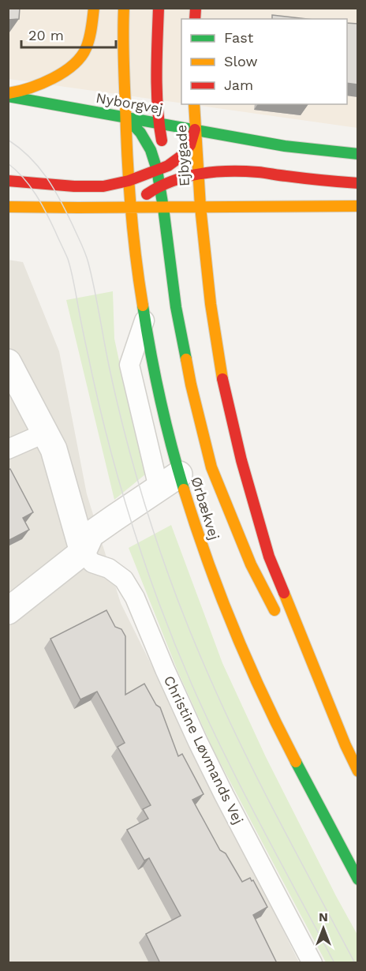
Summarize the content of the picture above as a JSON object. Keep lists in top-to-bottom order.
{
  "streets": {
    "main road": ["Nyborgvej", "Ejbygade", "Ørbækvej"],
    "lane": ["Christine Løvmands Vej"]
  },
  "crossings": [
    ["Nyborgvej", "Ejbygade"]
  ],
  "legend": ["Fast", "Slow", "Jam"],
  "scale_bar": "20 m",
  "north": "top"
}
